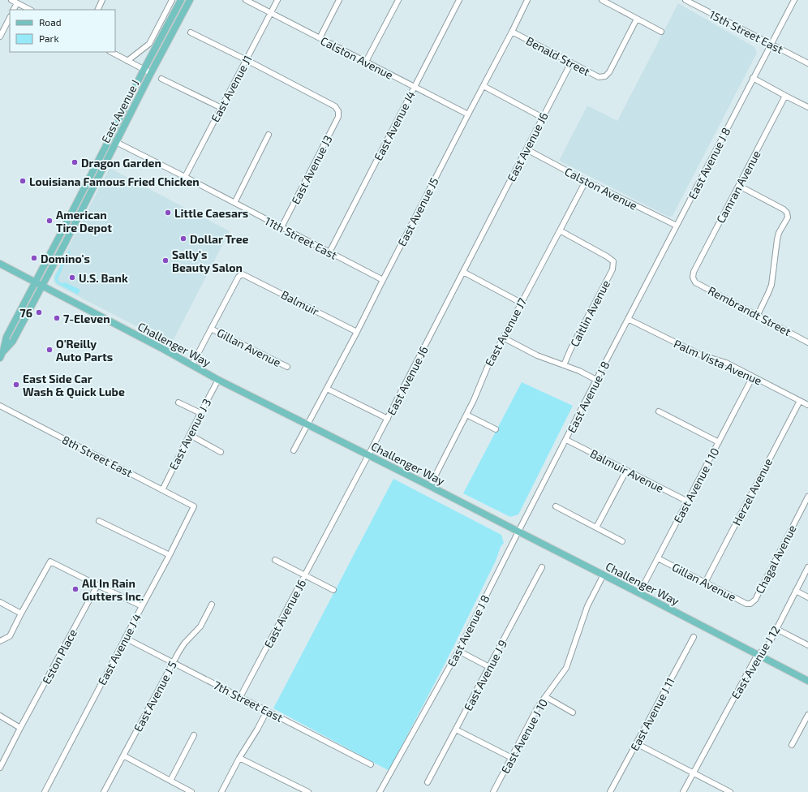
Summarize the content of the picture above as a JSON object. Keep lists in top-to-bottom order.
{
  "streets": {
    "main road": ["East Avenue J", "Challenger Way"],
    "street": [
      "15th Street East",
      "Benald Street",
      "Calston Avenue",
      "East Avenue J1",
      "East Avenue J4",
      "East Avenue J6",
      "East Avenue J 8",
      "East Avenue J3",
      "Camran Avenue",
      "East Avenue J5",
      "11th Street East",
      "Balmuir",
      "Rembrandt Street",
      "Caitlin Avenue",
      "East Avenue J7",
      "Gillan Avenue",
      "Palm Vista Avenue",
      "East Avenue J 3",
      "8th Street East",
      "Balmuir Avenue",
      "East Avenue J 10",
      "Herzel Avenue",
      "Chagal Avenue",
      "East Avenue J 4",
      "Eston Place",
      "East Avenue J 12",
      "East Avenue J 9",
      "East Avenue J 5",
      "7th Street East",
      "East Avenue J 11"
    ]
  },
  "crossings": [
    ["15th Street East", "East Avenue J 8"],
    ["Benald Street", "East Avenue J6"],
    ["Benald Street", "East Avenue J5"],
    ["Calston Avenue", "East Avenue J1"],
    ["Calston Avenue", "East Avenue J4"],
    ["Calston Avenue", "East Avenue J6"],
    ["Calston Avenue", "East Avenue J 8"],
    ["Calston Avenue", "East Avenue J5"],
    ["Calston Avenue", "East Avenue J7"],
    ["East Avenue J1", "East Avenue J3"],
    ["East Avenue J1", "11th Street East"],
    ["East Avenue J", "11th Street East"],
    ["East Avenue J", "Challenger Way"],
    ["East Avenue J4", "11th Street East"],
    ["East Avenue J6", "Challenger Way"],
    ["East Avenue J6", "7th Street East"],
    ["East Avenue J 8", "Challenger Way"],
    ["East Avenue J 8", "Palm Vista Avenue"],
    ["East Avenue J 8", "Balmuir Avenue"],
    ["East Avenue J3", "11th Street East"],
    ["Camran Avenue", "Rembrandt Street"],
    ["East Avenue J5", "11th Street East"],
    ["East Avenue J5", "Balmuir"],
    ["East Avenue J5", "Challenger Way"],
    ["Balmuir", "Gillan Avenue"],
    ["Caitlin Avenue", "East Avenue J7"],
    ["East Avenue J7", "Challenger Way"],
    ["Challenger Way", "East Avenue J 3"],
    ["Challenger Way", "East Avenue J 10"],
    ["Challenger Way", "East Avenue J 12"],
    ["Gillan Avenue", "East Avenue J 10"],
    ["Gillan Avenue", "Herzel Avenue"],
    ["Gillan Avenue", "Chagal Avenue"],
    ["Palm Vista Avenue", "East Avenue J 10"],
    ["Palm Vista Avenue", "Herzel Avenue"],
    ["East Avenue J 3", "8th Street East"],
    ["8th Street East", "East Avenue J 4"],
    ["Balmuir Avenue", "East Avenue J 10"],
    ["East Avenue J 4", "7th Street East"],
    ["East Avenue J 5", "7th Street East"]
  ],
  "places": [
    "Dragon Garden",
    "Louisiana Famous Fried Chicken",
    "Little Caesars",
    "American Tire Depot",
    "Dollar Tree",
    "Domino's",
    "Sally's Beauty Salon",
    "U.S. Bank",
    "76",
    "7-Eleven",
    "O'Reilly Auto Parts",
    "East Side Car Wash & Quick Lube",
    "All In Rain Gutters Inc."
  ],
  "legend": ["Road", "Park"]
}
